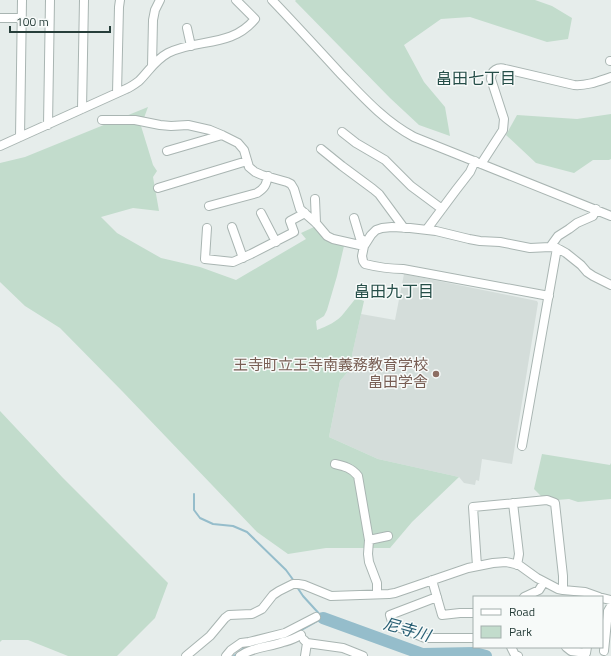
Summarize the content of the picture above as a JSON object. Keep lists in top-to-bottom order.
{
  "districts": ["畠田七丁目", "畠田九丁目"],
  "water": ["尼寺川"],
  "places": ["王寺町立王寺南義務教育学校 畠田学舎"],
  "legend": ["Road", "Park"],
  "scale_bar": "100 m"
}
